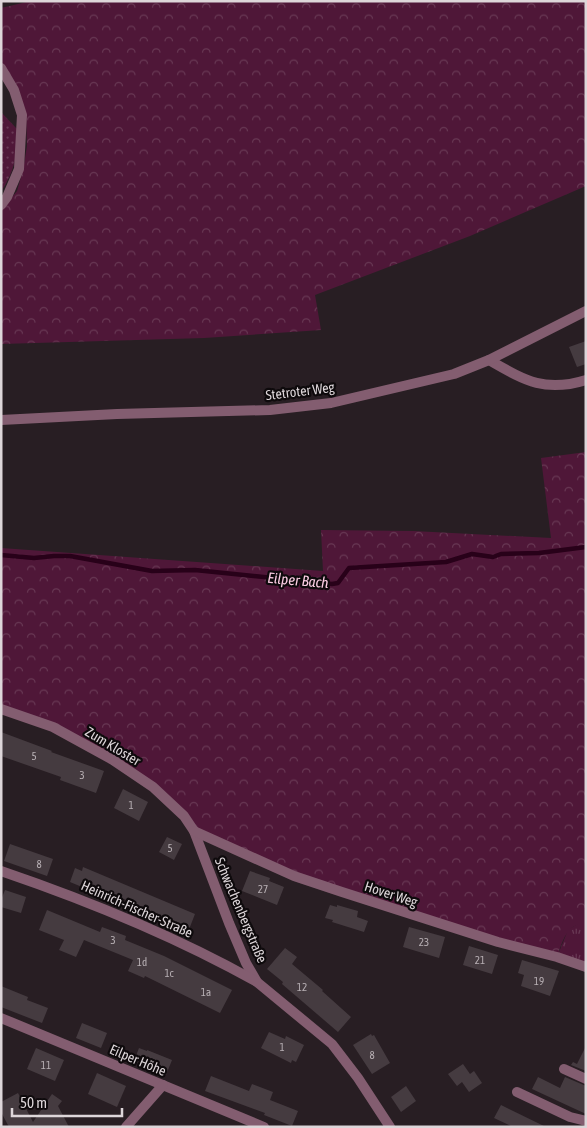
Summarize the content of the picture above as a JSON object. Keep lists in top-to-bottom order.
{
  "streets": {
    "street": [
      "Stetroter Weg",
      "Zum Kloster",
      "Hover Weg",
      "Heinrich-Fischer-Straße",
      "Schwachenbergstraße",
      "Eilper Höhe"
    ]
  },
  "crossings": [
    ["Zum Kloster", "Hover Weg"],
    ["Zum Kloster", "Schwachenbergstraße"],
    ["Hover Weg", "Schwachenbergstraße"],
    ["Heinrich-Fischer-Straße", "Schwachenbergstraße"]
  ],
  "water": ["Eilper Bach"],
  "house_numbers": [
    "5",
    "3",
    "1",
    "5",
    "8",
    "27",
    "3",
    "23",
    "21",
    "1d",
    "1c",
    "19",
    "12",
    "1a",
    "1",
    "8",
    "11"
  ],
  "scale_bar": "50 m"
}
